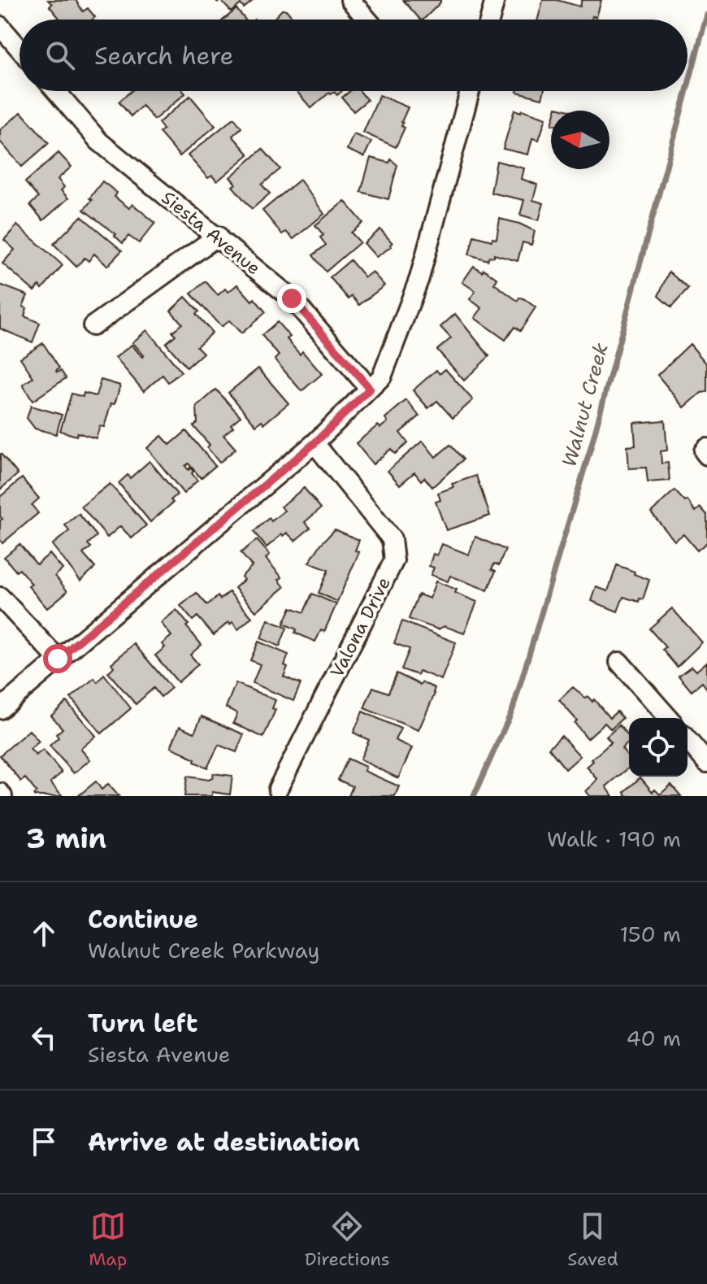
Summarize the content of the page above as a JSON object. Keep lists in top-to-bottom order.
{
  "streets": {
    "street": ["Siesta Avenue", "Valona Drive"]
  },
  "water": ["Walnut Creek"],
  "north": "left",
  "page": {
    "search": "Search here",
    "heading": ["3 min", "Walk · 190 m"],
    "list": [
      ["Continue", "Walnut Creek Parkway", "150 m"],
      ["Turn left", "Siesta Avenue", "40 m"],
      "Arrive at destination"
    ],
    "nav": ["Map", "Directions", "Saved"]
  }
}
